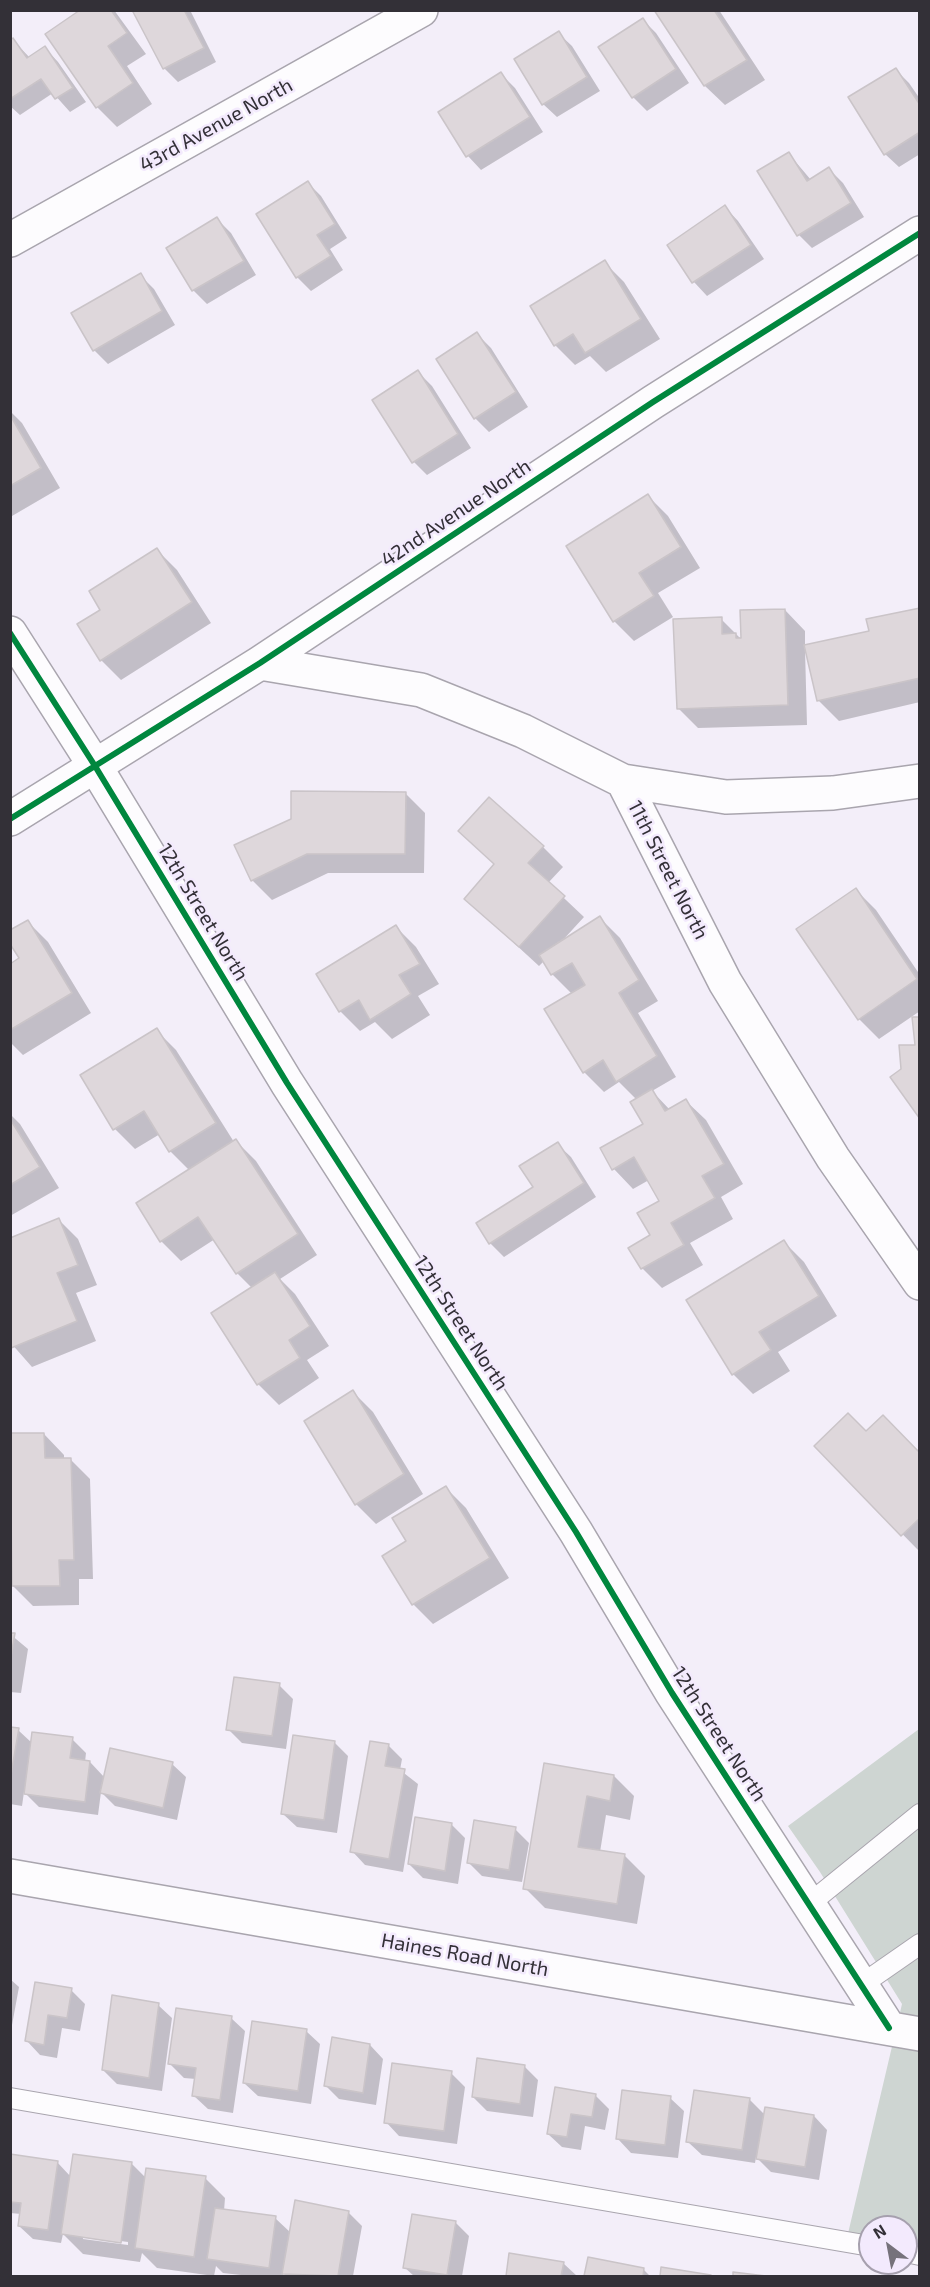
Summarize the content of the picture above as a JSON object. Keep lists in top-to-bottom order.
{
  "streets": {
    "street": [
      "43rd Avenue North",
      "42nd Avenue North",
      "11th Street North",
      "12th Street North",
      "Haines Road North"
    ]
  },
  "crossings": [
    ["42nd Avenue North", "11th Street North"],
    ["42nd Avenue North", "12th Street North"],
    ["12th Street North", "Haines Road North"]
  ],
  "north": "top left"
}
